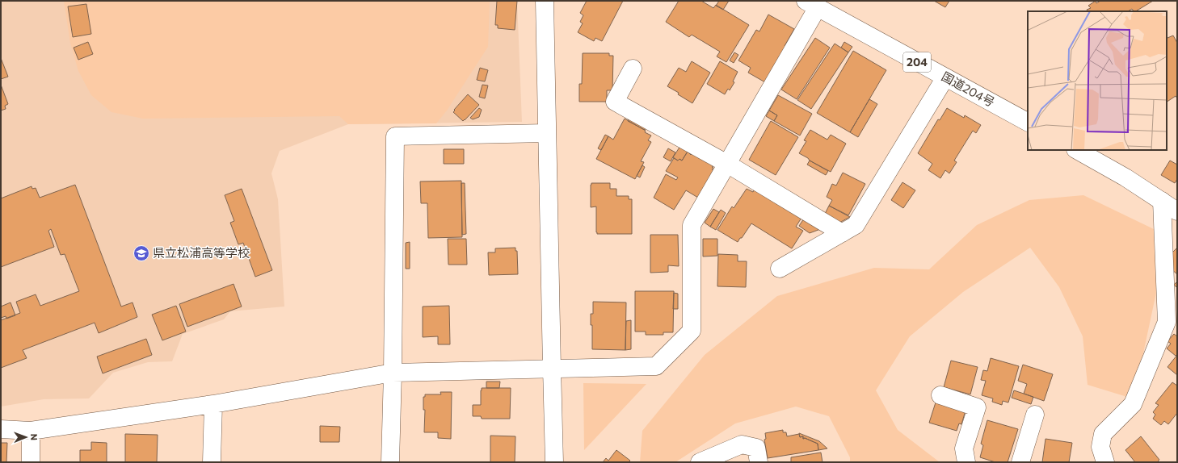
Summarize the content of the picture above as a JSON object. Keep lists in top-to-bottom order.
{
  "streets": {
    "main road": ["204", "国道204号"]
  },
  "places": {
    "school or university": ["県立松浦高等学校"]
  },
  "north": "right"
}
